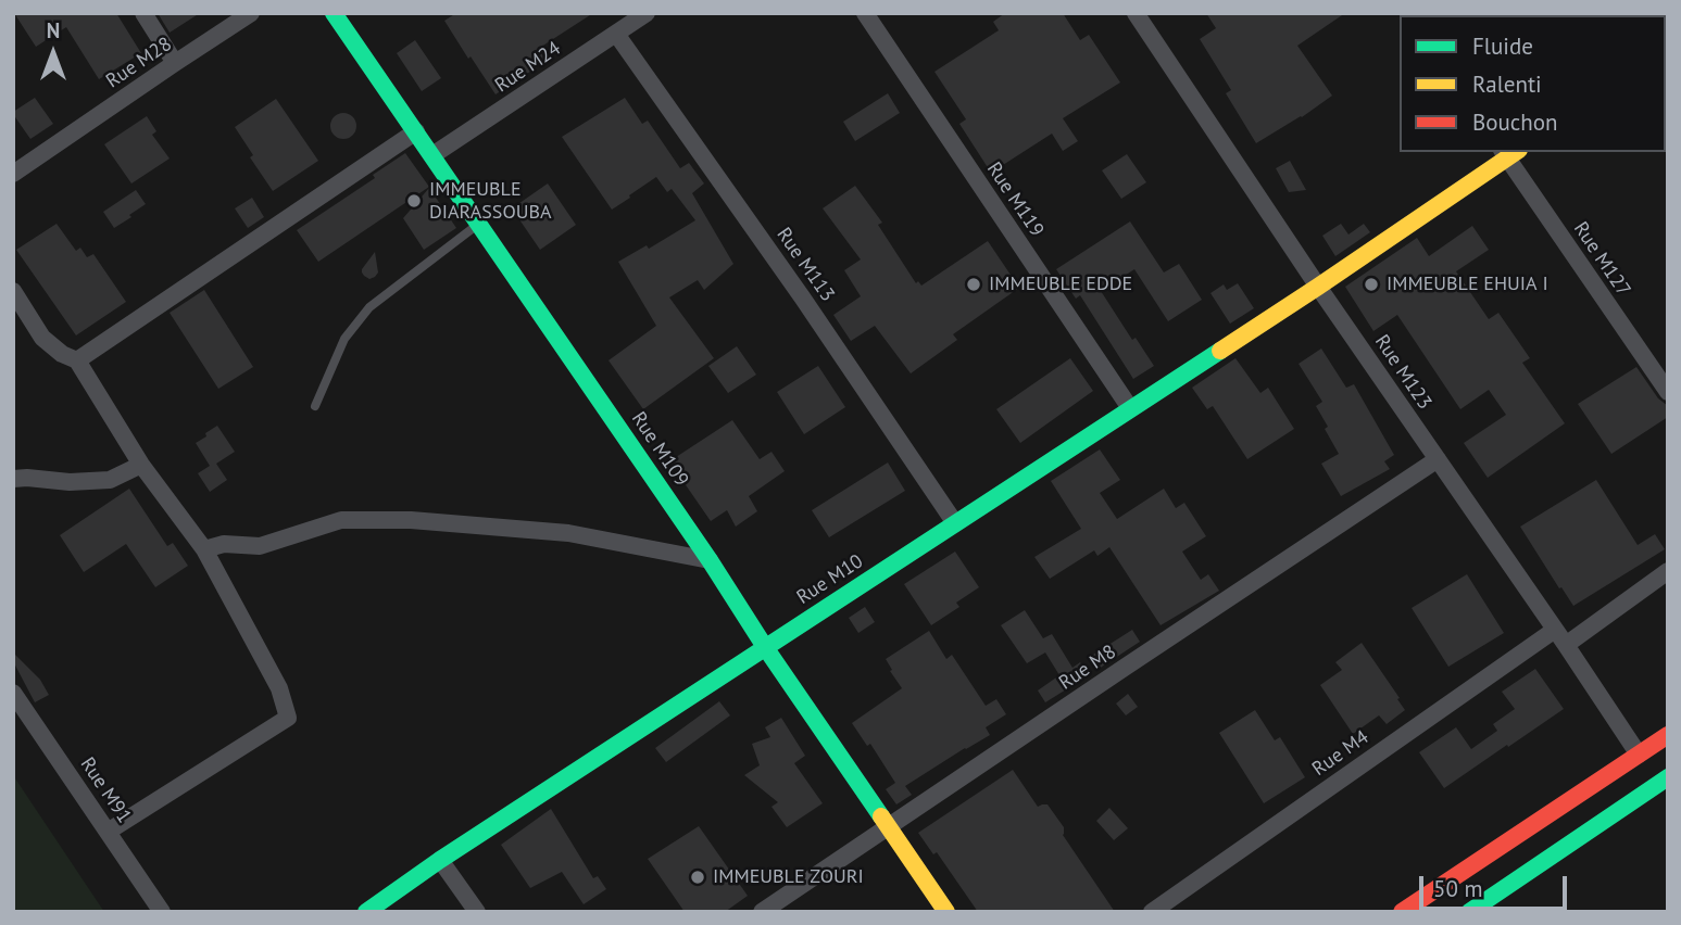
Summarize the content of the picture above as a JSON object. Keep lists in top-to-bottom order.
{
  "streets": {
    "street": [
      "Rue M28",
      "Rue M24",
      "Rue M119",
      "Rue M127",
      "Rue M113",
      "Rue M123",
      "Rue M109",
      "Rue M10",
      "Rue M8",
      "Rue M4",
      "Rue M91"
    ]
  },
  "crossings": [
    ["Rue M24", "Rue M113"],
    ["Rue M24", "Rue M109"],
    ["Rue M119", "Rue M10"],
    ["Rue M127", "Rue M10"],
    ["Rue M113", "Rue M10"],
    ["Rue M123", "Rue M10"],
    ["Rue M123", "Rue M8"],
    ["Rue M123", "Rue M4"],
    ["Rue M109", "Rue M10"],
    ["Rue M109", "Rue M8"]
  ],
  "places": [
    "IMMEUBLE DIARASSOUBA",
    "IMMEUBLE EDDE",
    "IMMEUBLE EHUIA I",
    "IMMEUBLE ZOURI"
  ],
  "legend": ["Fluide", "Ralenti", "Bouchon"],
  "scale_bar": "50 m",
  "north": "top"
}
